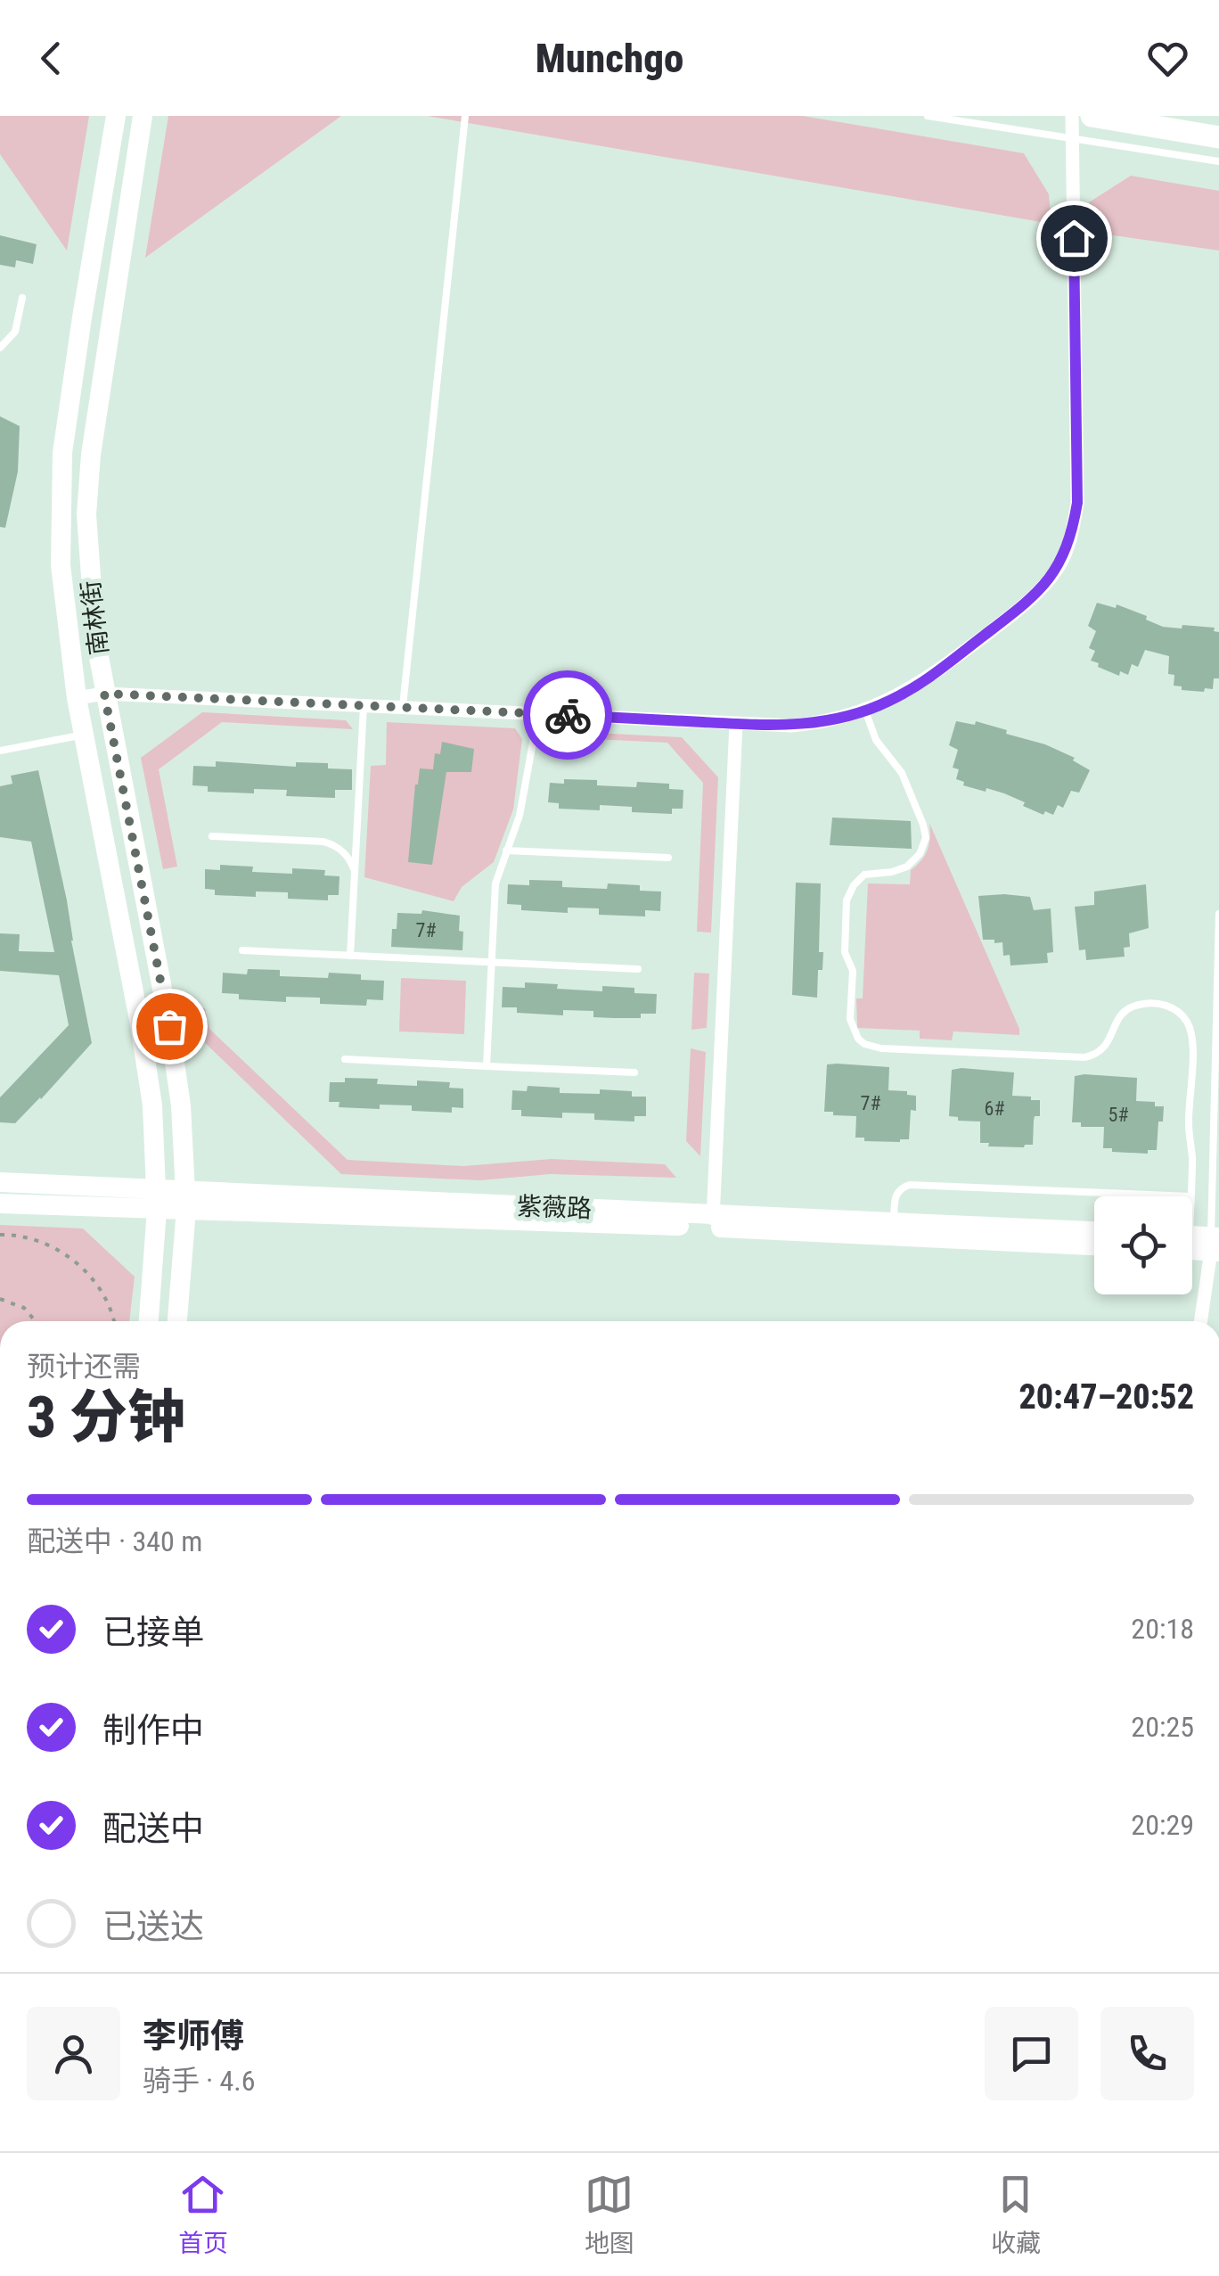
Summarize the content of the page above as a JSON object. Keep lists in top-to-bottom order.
{
  "streets": {
    "main road": ["南林街", "紫薇路"]
  },
  "crossings": [
    ["南林街", "紫薇路"]
  ],
  "house_numbers": [
    "7#",
    "7#",
    "6#",
    "5#"
  ],
  "page": {
    "header": "Munchgo",
    "heading": ["3 分钟", "预计还需", "20:47–20:52"],
    "panel": ["李师傅", "骑手 · 4.6"],
    "bar": "配送中 · 340 m",
    "list": [
      ["已接单", "20:18"],
      ["制作中", "20:25"],
      ["配送中", "20:29"],
      "已送达"
    ],
    "tabs": ["首页", "地图", "收藏"]
  }
}
